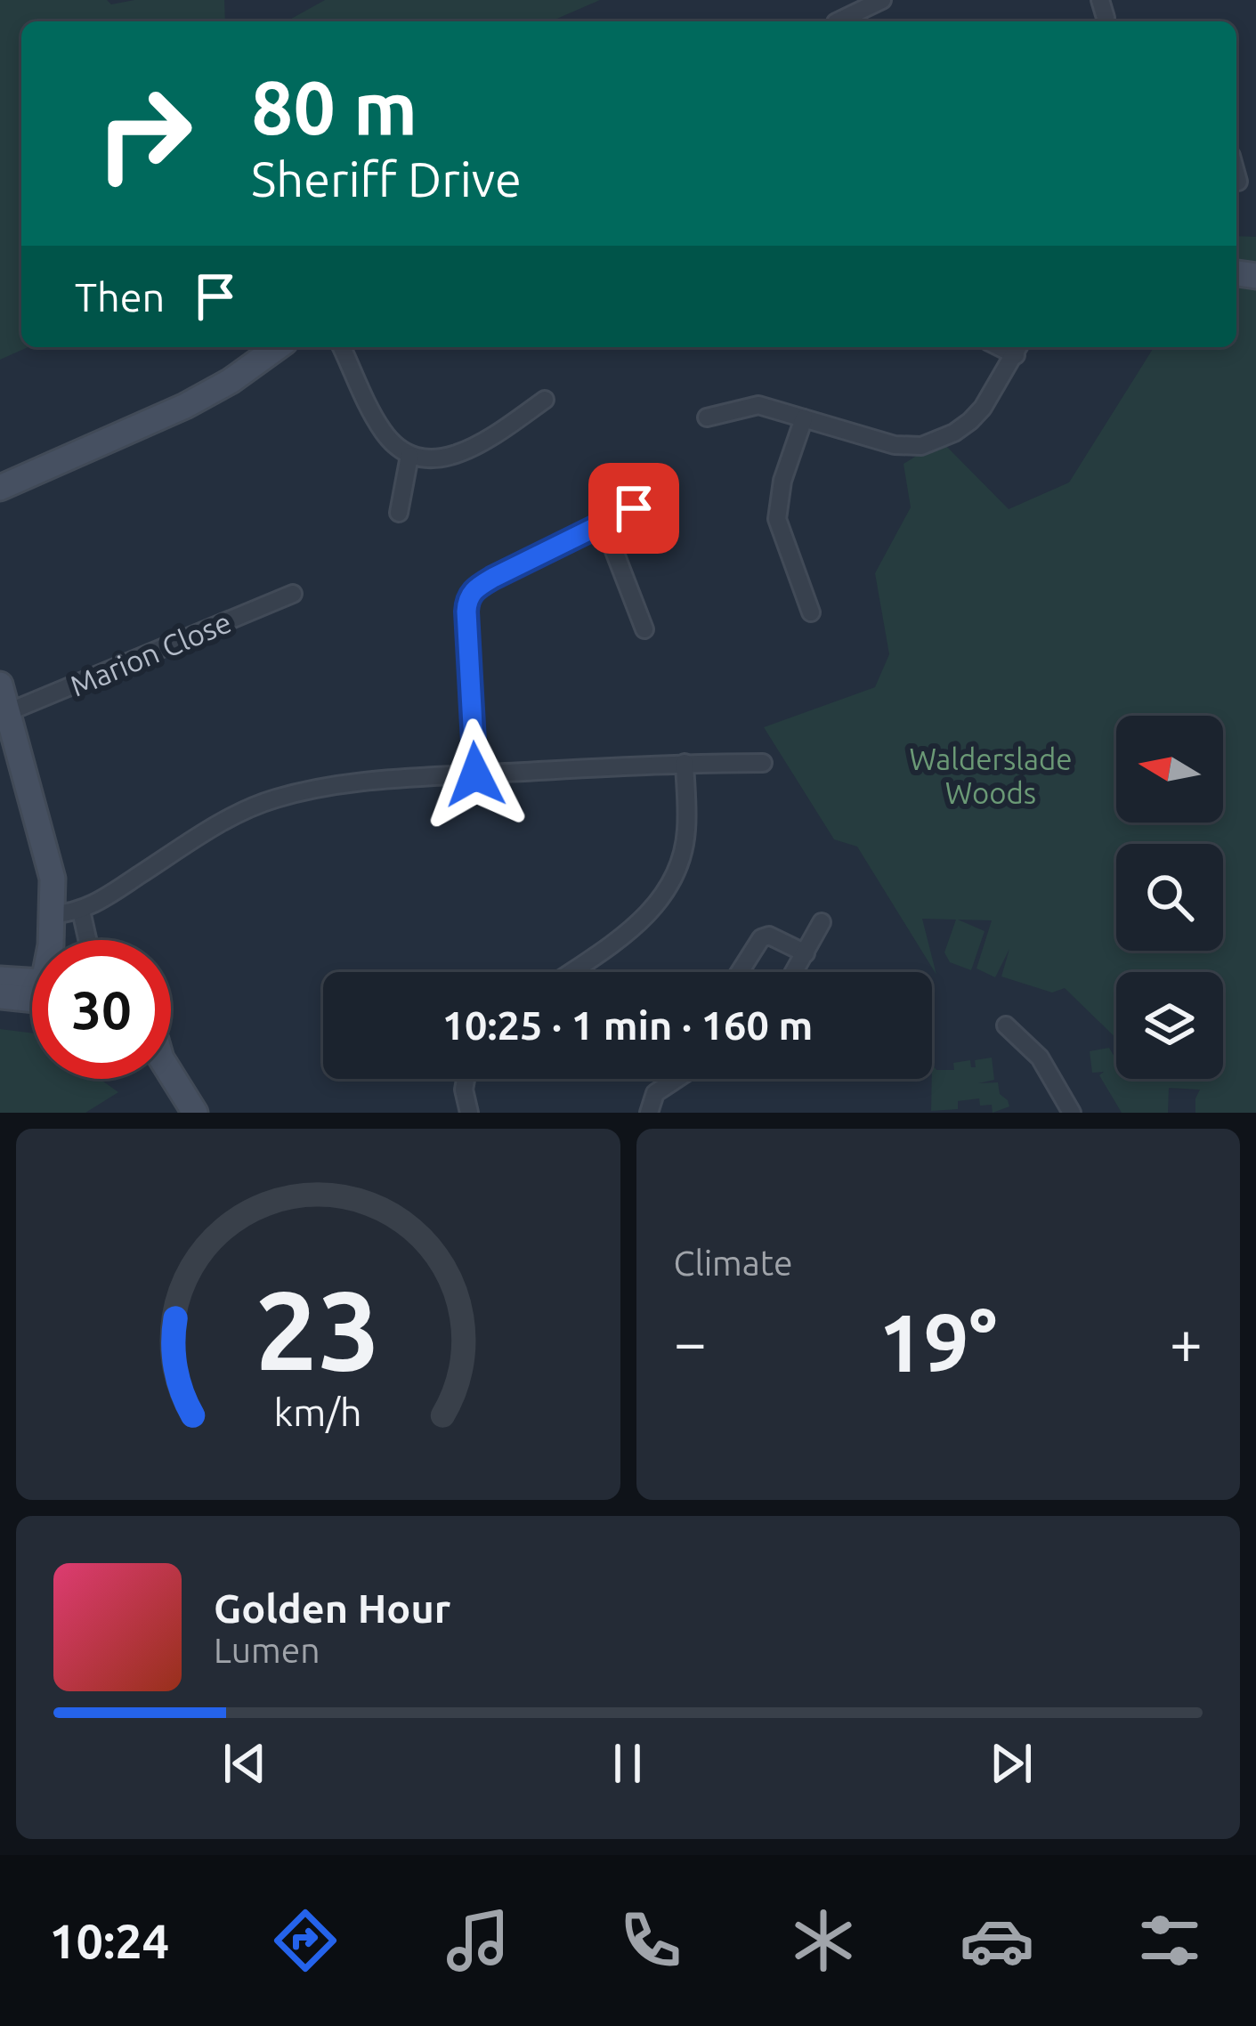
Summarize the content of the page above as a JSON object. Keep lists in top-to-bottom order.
{
  "streets": {
    "street": ["Marion Close"]
  },
  "parks": ["Walderslade Woods"],
  "north": "left",
  "page": {
    "turn": ["80 m", "Sheriff Drive"],
    "then": "Then",
    "limit": "30",
    "trip": "10:25 · 1 min · 160 m",
    "tile": "Climate",
    "heat": ["−", "19°", "+"],
    "song": ["Golden Hour", "Lumen"],
    "tabs": "10:24",
    "gauge": ["23", "km/h"]
  }
}
